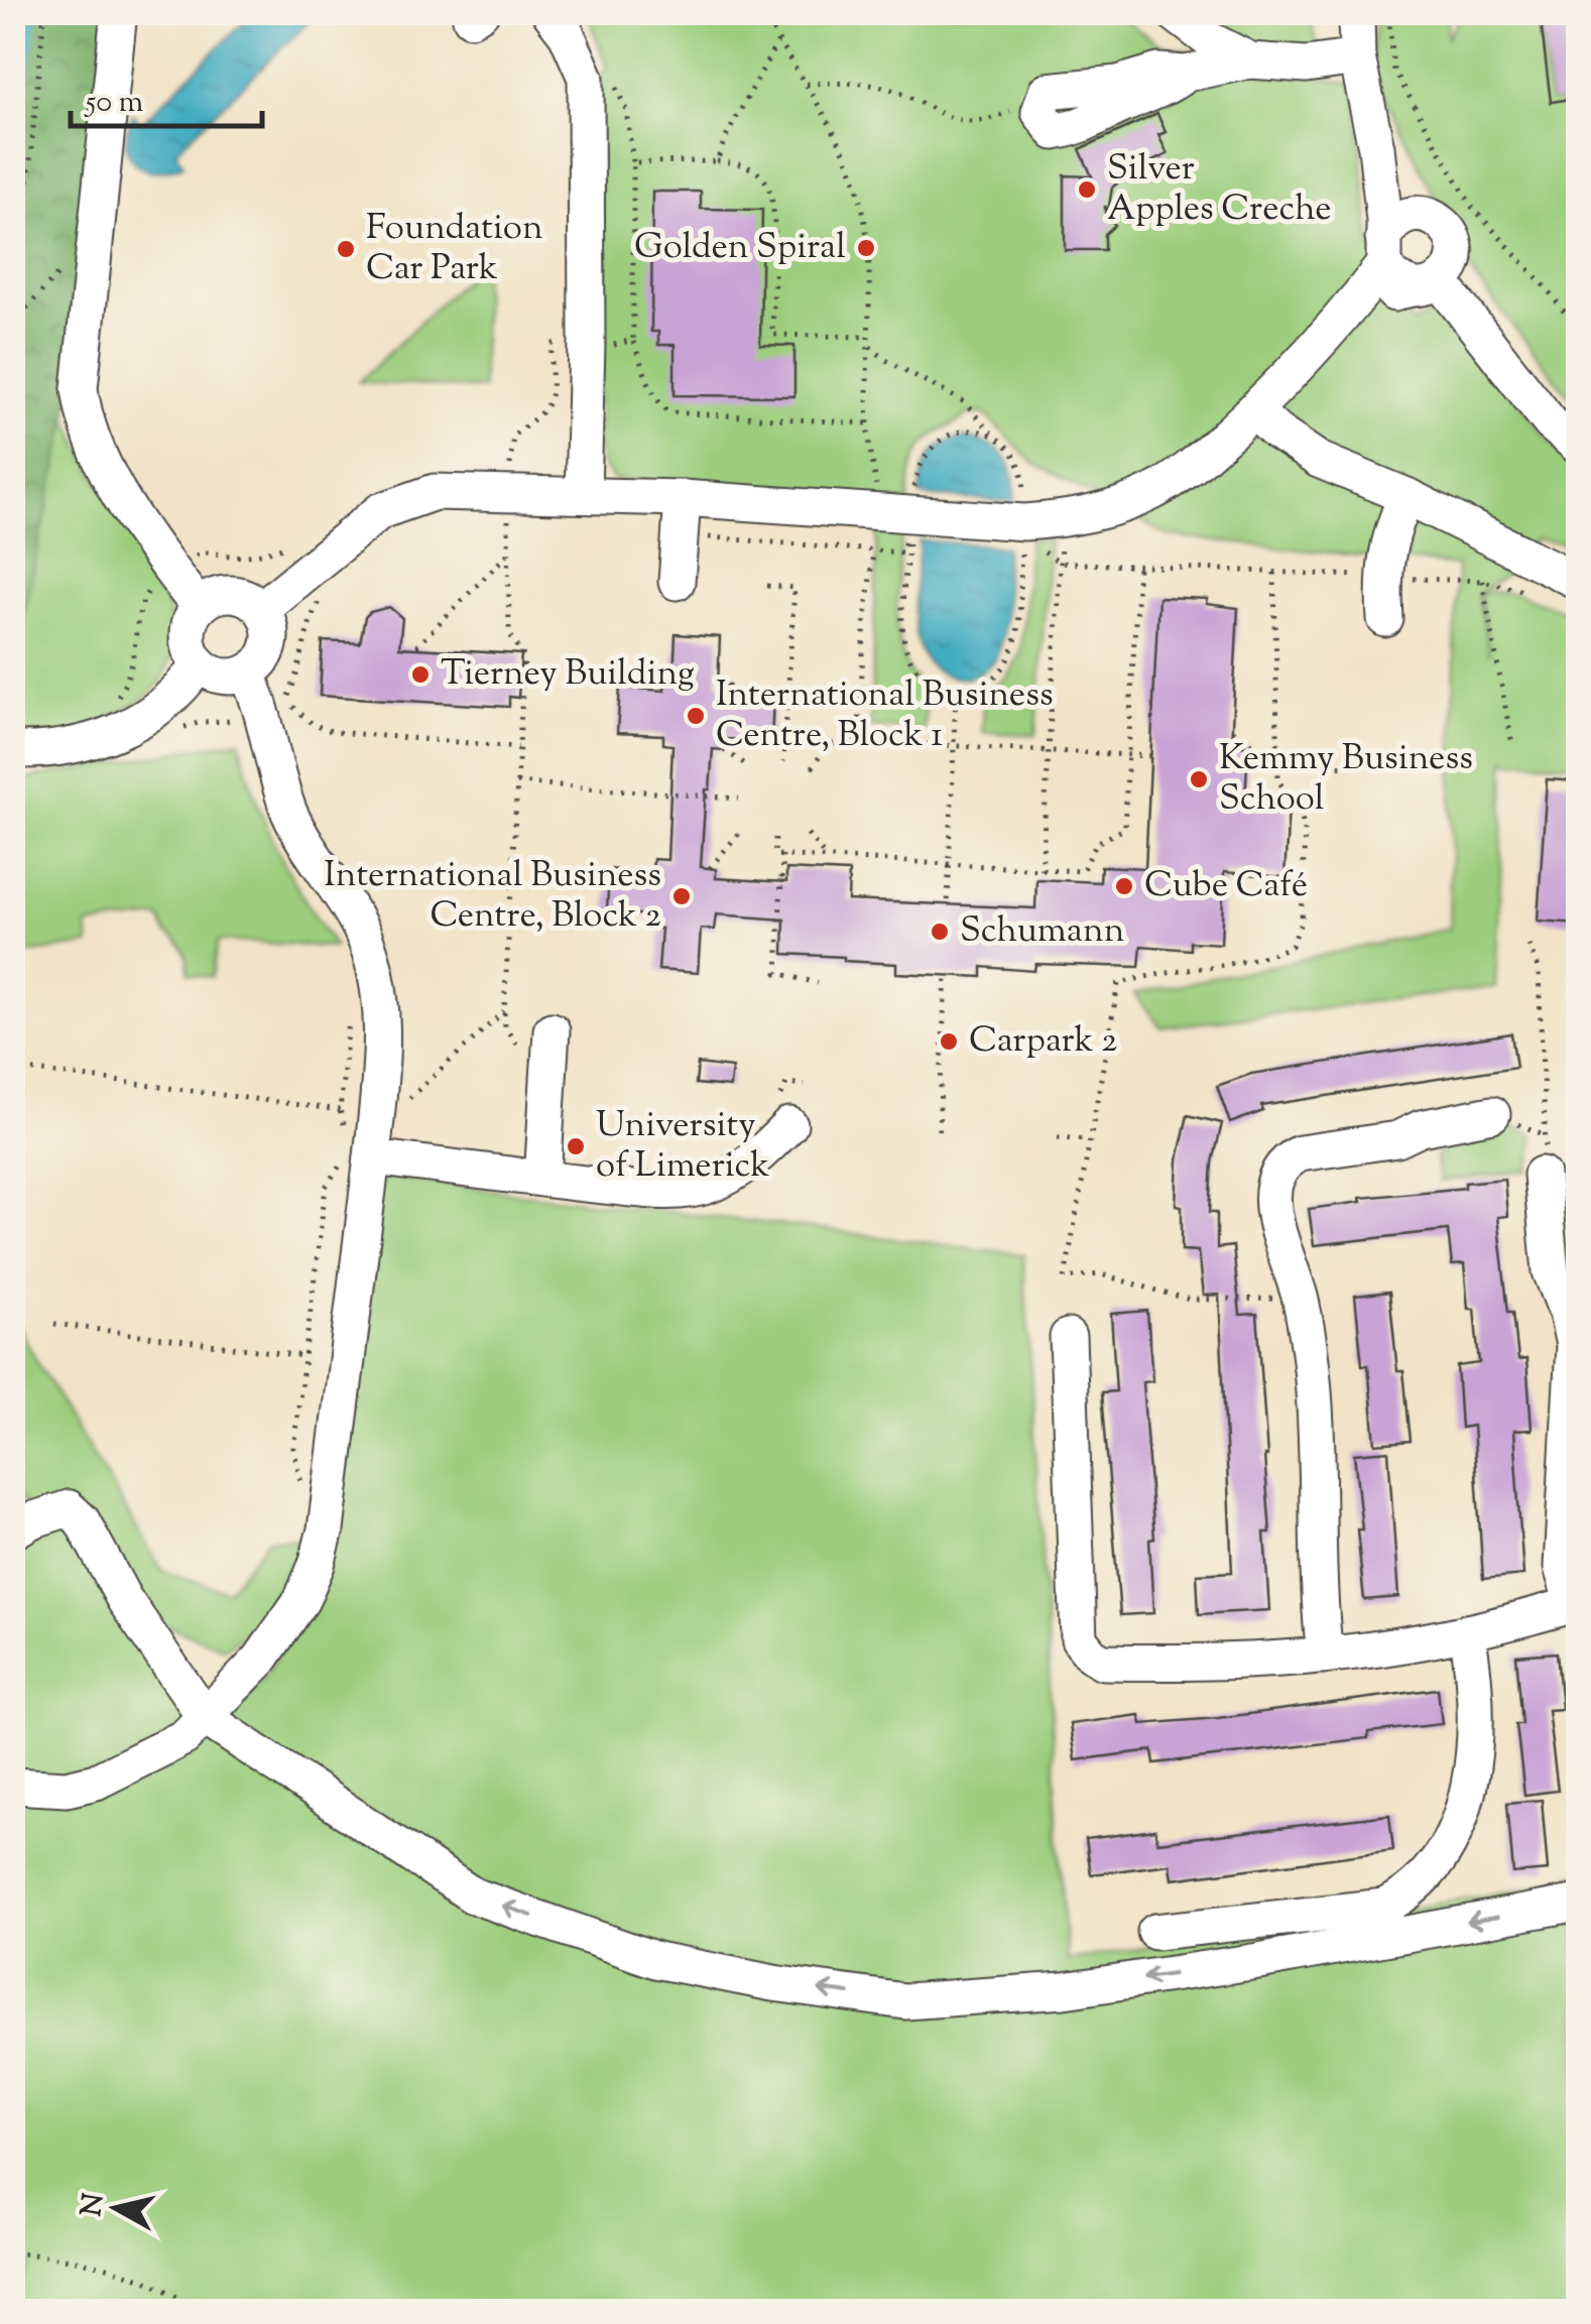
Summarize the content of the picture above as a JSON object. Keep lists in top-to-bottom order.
{
  "places": [
    "Silver Apples Creche",
    "Golden Spiral",
    "Foundation Car Park",
    "Tierney Building",
    "International Business Centre, Block 1",
    "Kemmy Business School",
    "Cube Café",
    "International Business Centre, Block 2",
    "Schumann",
    "Carpark 2",
    "University of Limerick"
  ],
  "scale_bar": "50 m",
  "north": "left"
}
